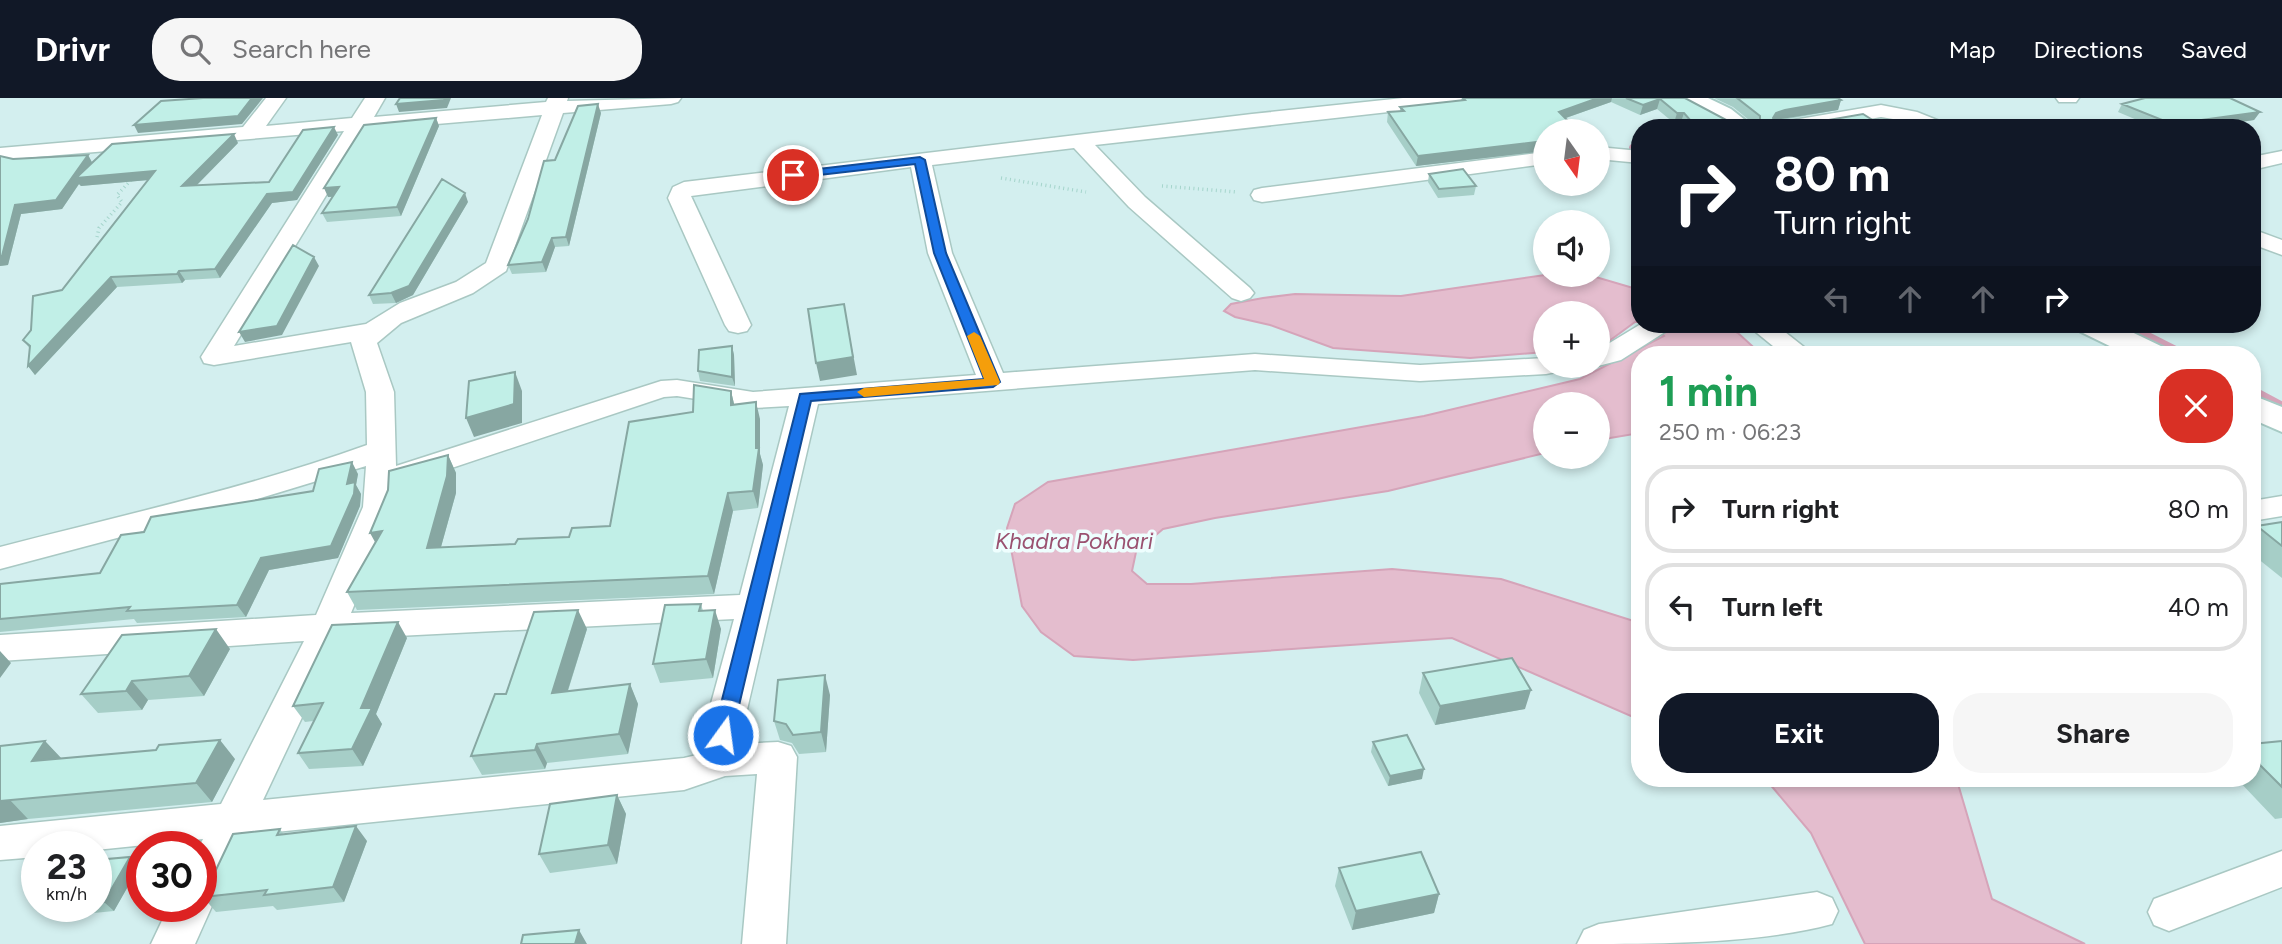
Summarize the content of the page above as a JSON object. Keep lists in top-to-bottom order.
{
  "water": ["Khadra Pokhari"],
  "north": "bottom",
  "page": {
    "header": "Drivr",
    "search": "Search here",
    "nav": ["Map", "Directions", "Saved"],
    "map_buttons": ["+", "−"],
    "turn": ["80 m", "Turn right"],
    "heading": ["1 min", "250 m · 06:23"],
    "list": [
      {
        "name": "Turn right",
        "value": "80 m"
      },
      {
        "name": "Turn left",
        "value": "40 m"
      }
    ],
    "buttons": ["Exit", "Share"],
    "speed": "23 km/h",
    "limit": "30"
  }
}
